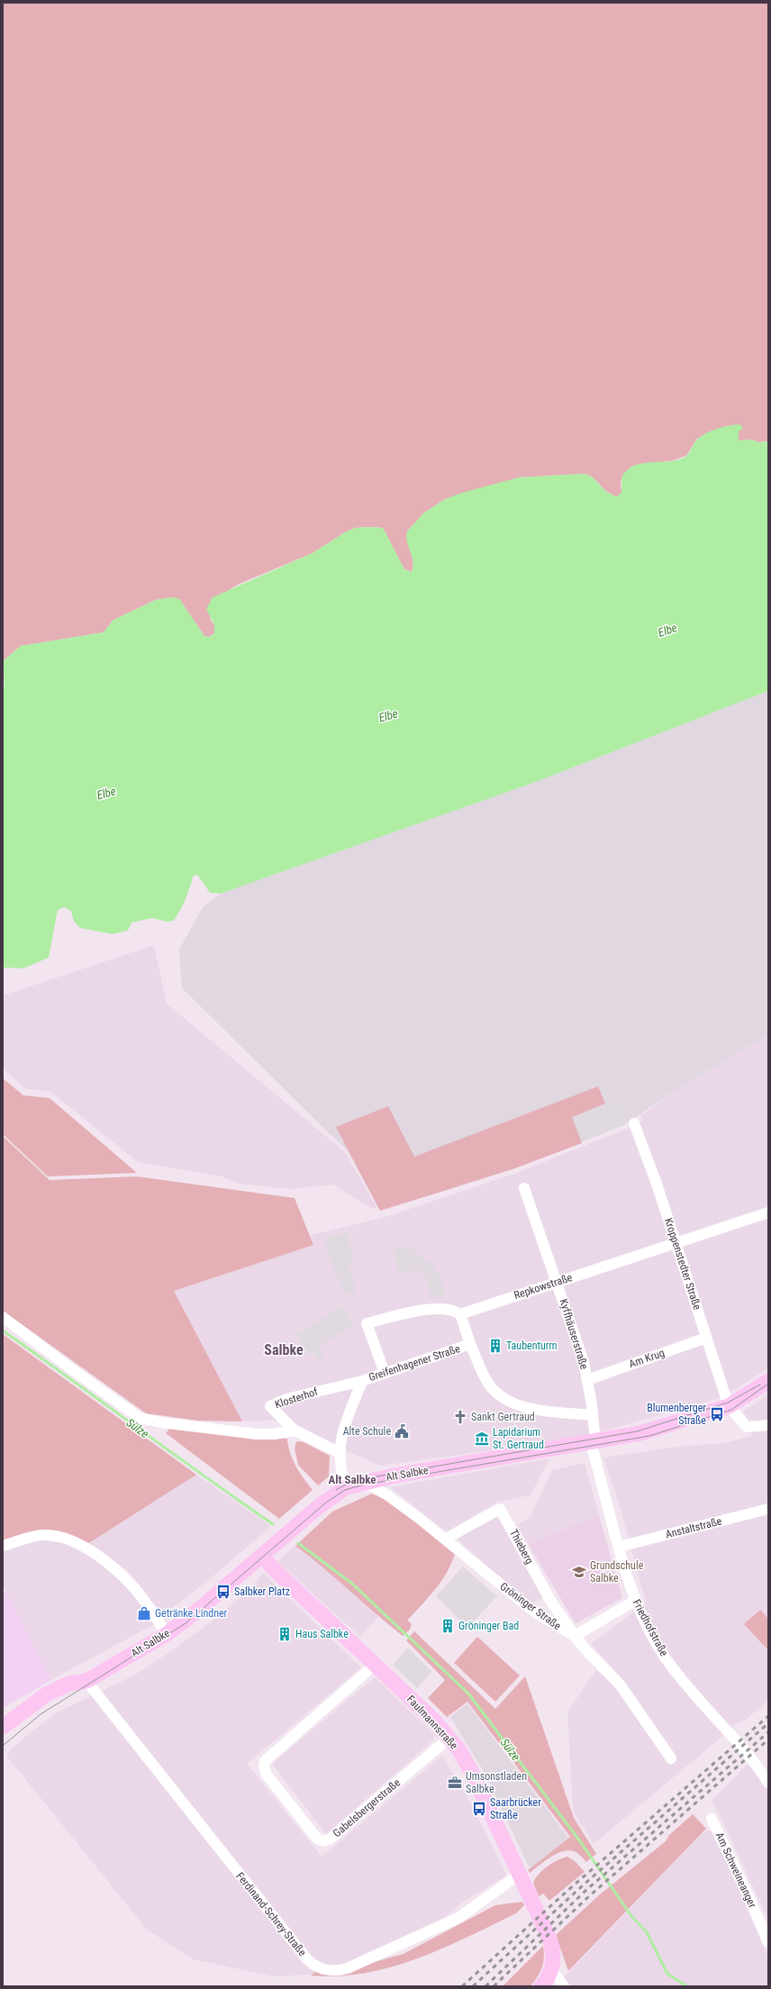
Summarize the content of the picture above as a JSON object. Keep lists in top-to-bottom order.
{
  "streets": {
    "main road": ["Alt Salbke", "Faulmannstraße"],
    "street": [
      "Kroppenstedter Straße",
      "Repkowstraße",
      "Kyffhäuserstraße",
      "Am Krug",
      "Greifenhagener Straße",
      "Klosterhof",
      "Anstaltstraße",
      "Thieberg",
      "Gröninger Straße",
      "Friedhofstraße",
      "Gabelsbergerstraße",
      "Am Schweineanger",
      "Ferdinand-Schrey-Straße"
    ]
  },
  "crossings": [
    ["Kroppenstedter Straße", "Repkowstraße"],
    ["Kroppenstedter Straße", "Am Krug"],
    ["Kroppenstedter Straße", "Alt Salbke"],
    ["Repkowstraße", "Kyffhäuserstraße"],
    ["Repkowstraße", "Greifenhagener Straße"],
    ["Kyffhäuserstraße", "Am Krug"],
    ["Kyffhäuserstraße", "Greifenhagener Straße"],
    ["Kyffhäuserstraße", "Alt Salbke"],
    ["Kyffhäuserstraße", "Friedhofstraße"],
    ["Greifenhagener Straße", "Klosterhof"],
    ["Greifenhagener Straße", "Alt Salbke"],
    ["Alt Salbke", "Gröninger Straße"],
    ["Alt Salbke", "Friedhofstraße"],
    ["Alt Salbke", "Faulmannstraße"],
    ["Alt Salbke", "Ferdinand-Schrey-Straße"],
    ["Anstaltstraße", "Friedhofstraße"],
    ["Thieberg", "Gröninger Straße"],
    ["Faulmannstraße", "Gabelsbergerstraße"],
    ["Faulmannstraße", "Ferdinand-Schrey-Straße"]
  ],
  "districts": ["Salbke", "Alt Salbke"],
  "water": ["Elbe", "Sülze"],
  "places": {
    "building": ["Taubenturm", "Gröninger Bad", "Haus Salbke"],
    "bus stop": ["Blumenberger Straße", "Salbker Platz", "Saarbrücker Straße"],
    "church": ["Sankt Gertraud"],
    "public building": ["Alte Schule"],
    "museum": ["Lapidarium St. Gertraud"],
    "school or university": ["Grundschule Salbke"],
    "shop": ["Getränke Lindner"],
    "office": ["Umsonstladen Salbke"]
  }
}
